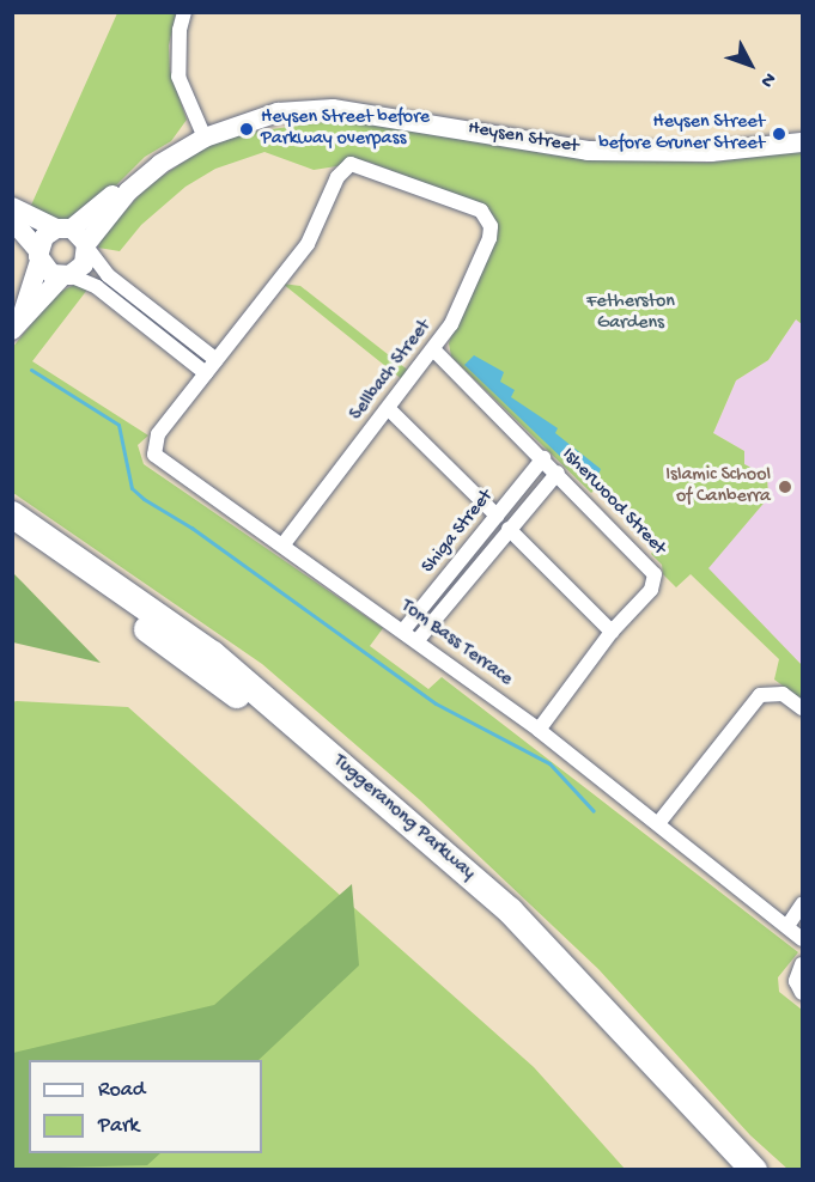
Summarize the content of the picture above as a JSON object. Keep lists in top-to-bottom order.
{
  "streets": {
    "highway": ["Tuggeranong Parkway"],
    "main road": ["Heysen Street"],
    "street": [
      "Sellbach Street",
      "Isherwood Street",
      "Shiga Street",
      "Tom Bass Terrace"
    ]
  },
  "crossings": [
    ["Sellbach Street", "Isherwood Street"],
    ["Sellbach Street", "Tom Bass Terrace"],
    ["Isherwood Street", "Shiga Street"],
    ["Isherwood Street", "Tom Bass Terrace"],
    ["Shiga Street", "Tom Bass Terrace"]
  ],
  "parks": ["Fetherston Gardens"],
  "places": ["Heysen Street before Parkway overpass", "Heysen Street before Gruner Street", "Islamic School of Canberra"],
  "legend": ["Road", "Park"],
  "north": "bottom right"
}
